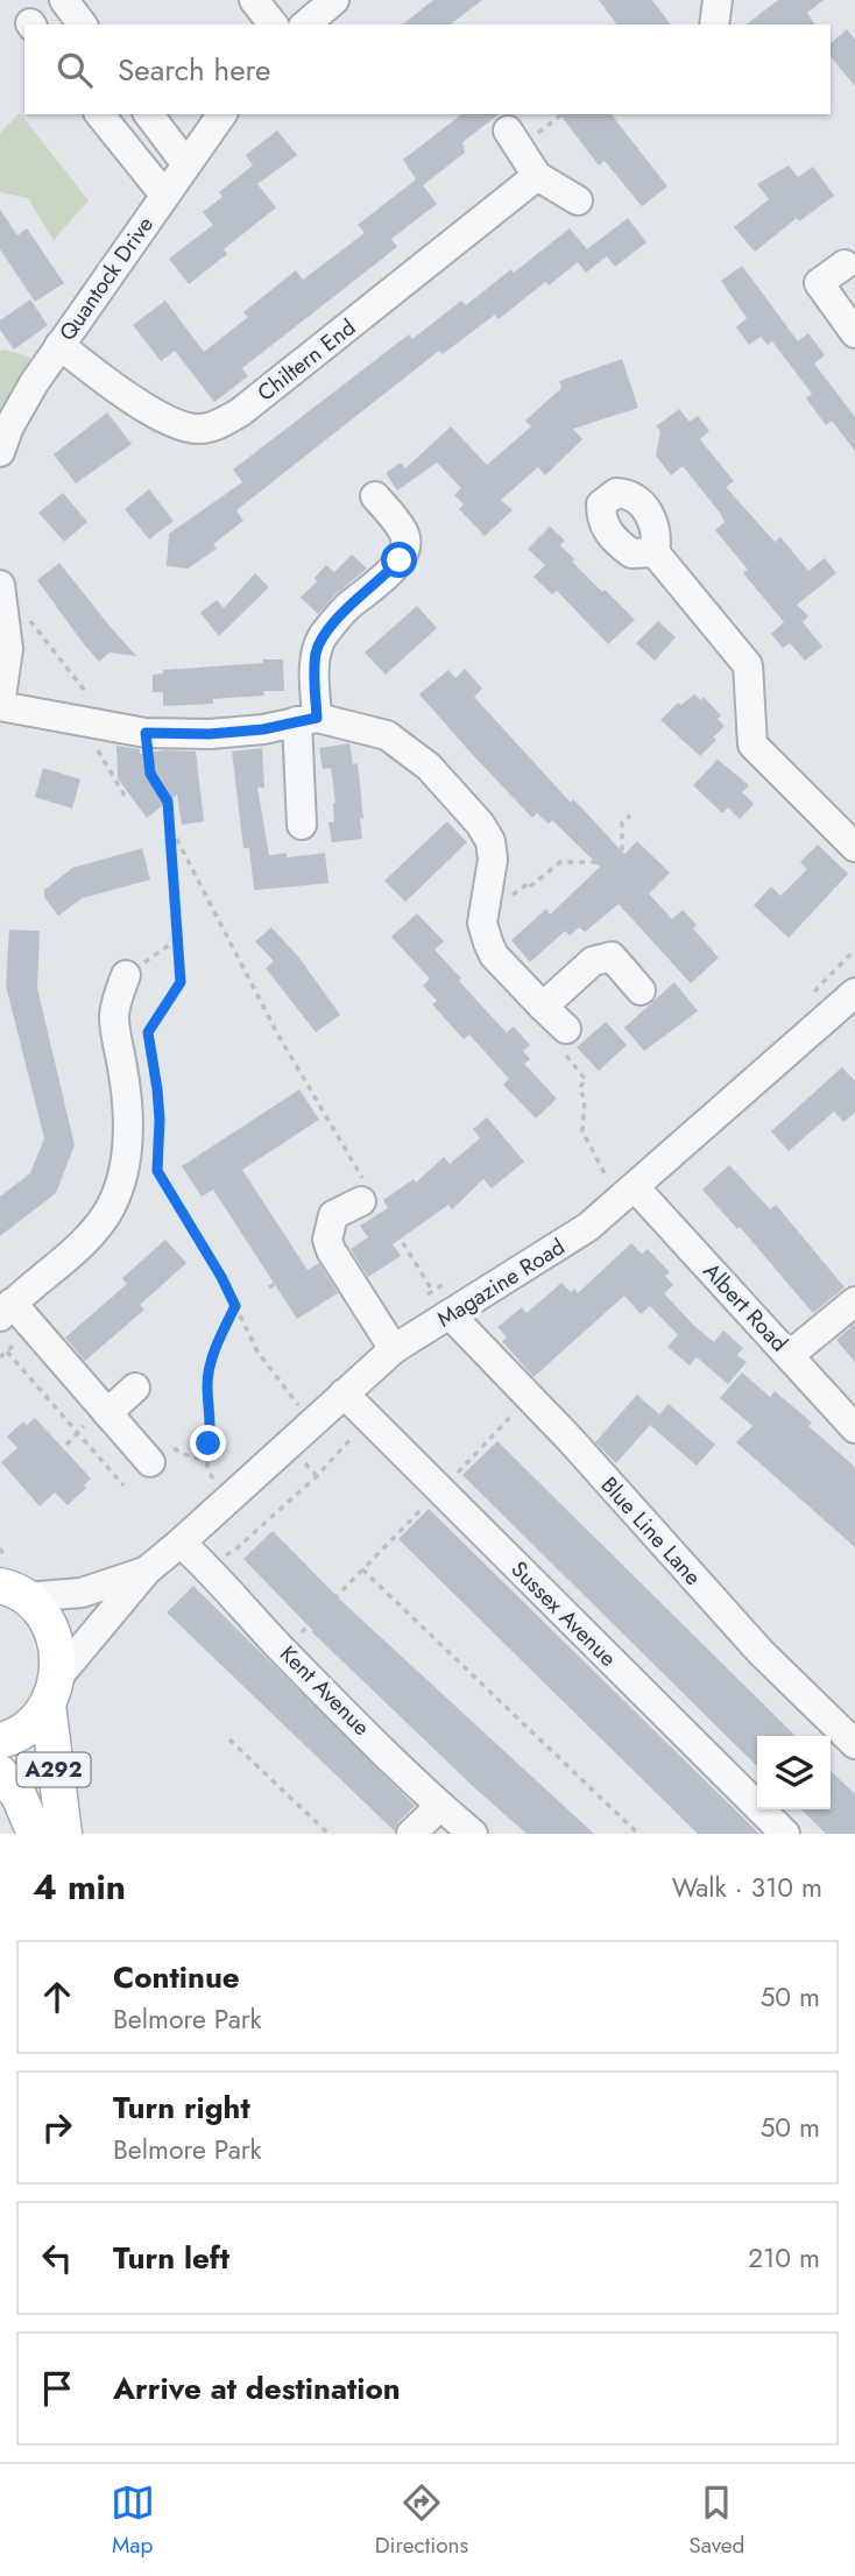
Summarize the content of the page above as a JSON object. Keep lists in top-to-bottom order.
{
  "streets": {
    "main road": ["A292"],
    "street": [
      "Quantock Drive",
      "Chiltern End",
      "Magazine Road",
      "Albert Road",
      "Blue Line Lane",
      "Sussex Avenue",
      "Kent Avenue"
    ]
  },
  "crossings": [
    ["Quantock Drive", "Chiltern End"],
    ["Magazine Road", "Albert Road"],
    ["Magazine Road", "Blue Line Lane"],
    ["Magazine Road", "Sussex Avenue"],
    ["Magazine Road", "Kent Avenue"],
    ["Magazine Road", "A292"]
  ],
  "page": {
    "search": "Search here",
    "heading": ["4 min", "Walk · 310 m"],
    "list": [
      ["Continue", "Belmore Park", "50 m"],
      ["Turn right", "Belmore Park", "50 m"],
      ["Turn left", "210 m"],
      "Arrive at destination"
    ],
    "nav": ["Map", "Directions", "Saved"]
  }
}
